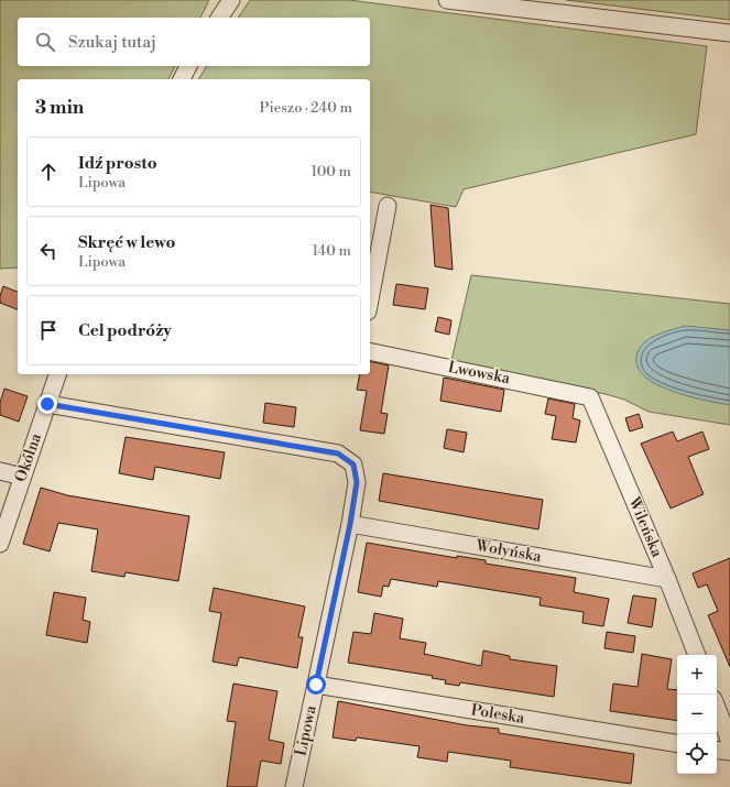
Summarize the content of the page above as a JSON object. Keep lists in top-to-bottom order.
{
  "streets": {
    "street": [
      "Lwowska",
      "Okólna",
      "Wileńska",
      "Wołyńska",
      "Poleska",
      "Lipowa"
    ]
  },
  "crossings": [
    ["Lwowska", "Wileńska"],
    ["Okólna", "Lipowa"],
    ["Wileńska", "Wołyńska"],
    ["Wołyńska", "Lipowa"],
    ["Poleska", "Lipowa"]
  ],
  "page": {
    "search": "Szukaj tutaj",
    "heading": ["3 min", "Pieszo · 240 m"],
    "list": [
      ["Idź prosto", "Lipowa", "100 m"],
      ["Skręć w lewo", "Lipowa", "140 m"],
      "Cel podróży"
    ],
    "map_buttons": ["+", "−"]
  }
}
